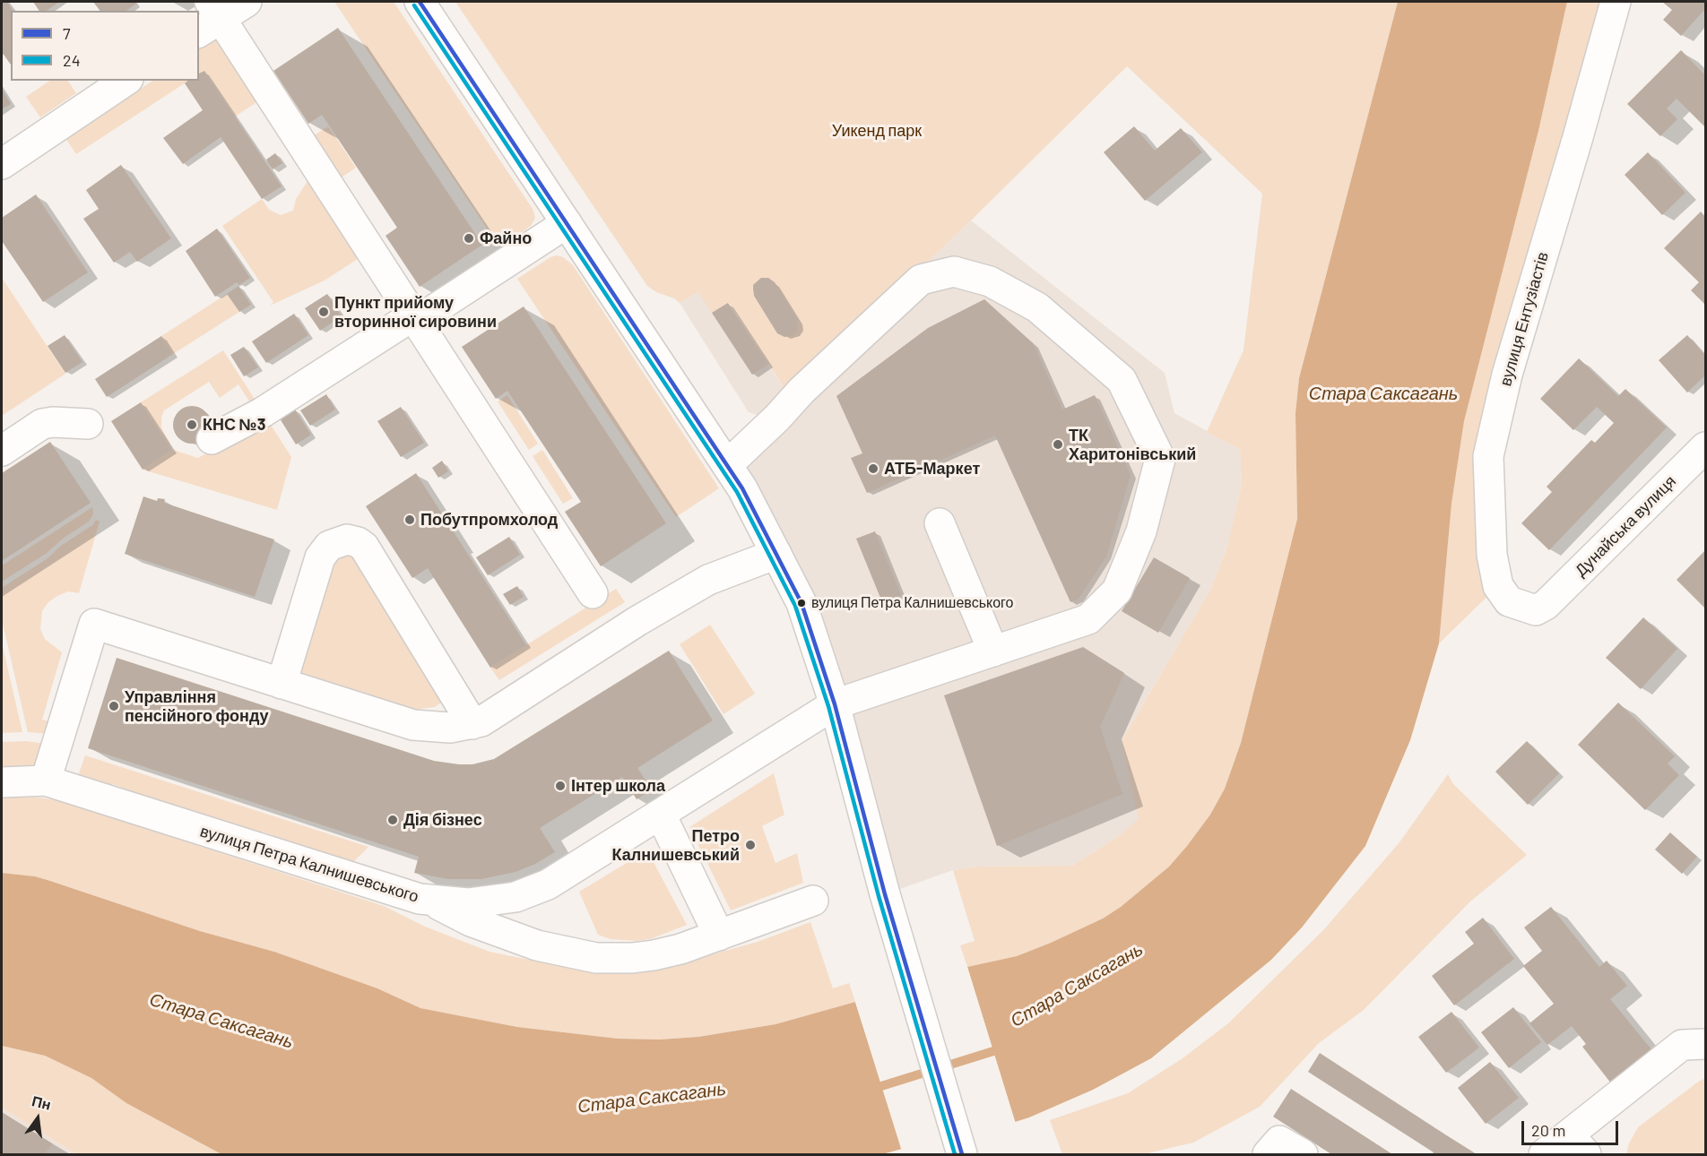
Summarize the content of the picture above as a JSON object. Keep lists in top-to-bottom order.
{
  "streets": {
    "street": ["вулиця Ентузіастів", "Дунайська вулиця", "вулиця Петра Калнишевського"]
  },
  "crossings": [
    ["вулиця Ентузіастів", "Дунайська вулиця"]
  ],
  "water": ["Стара Саксагань"],
  "parks": ["Уикенд парк"],
  "places": [
    "Файно",
    "Пункт прийому вторинної сировини",
    "КНС №3",
    "ТК Харитонівський",
    "АТБ-Маркет",
    "Побутпромхолод",
    "вулиця Петра Калнишевського",
    "Управління пенсійного фонду",
    "Інтер школа",
    "Дія бізнес",
    "Петро Калнишевський"
  ],
  "lines": ["transit line 7", "transit line 24"],
  "legend": ["7", "24"],
  "scale_bar": "20 m",
  "north": "top"
}
